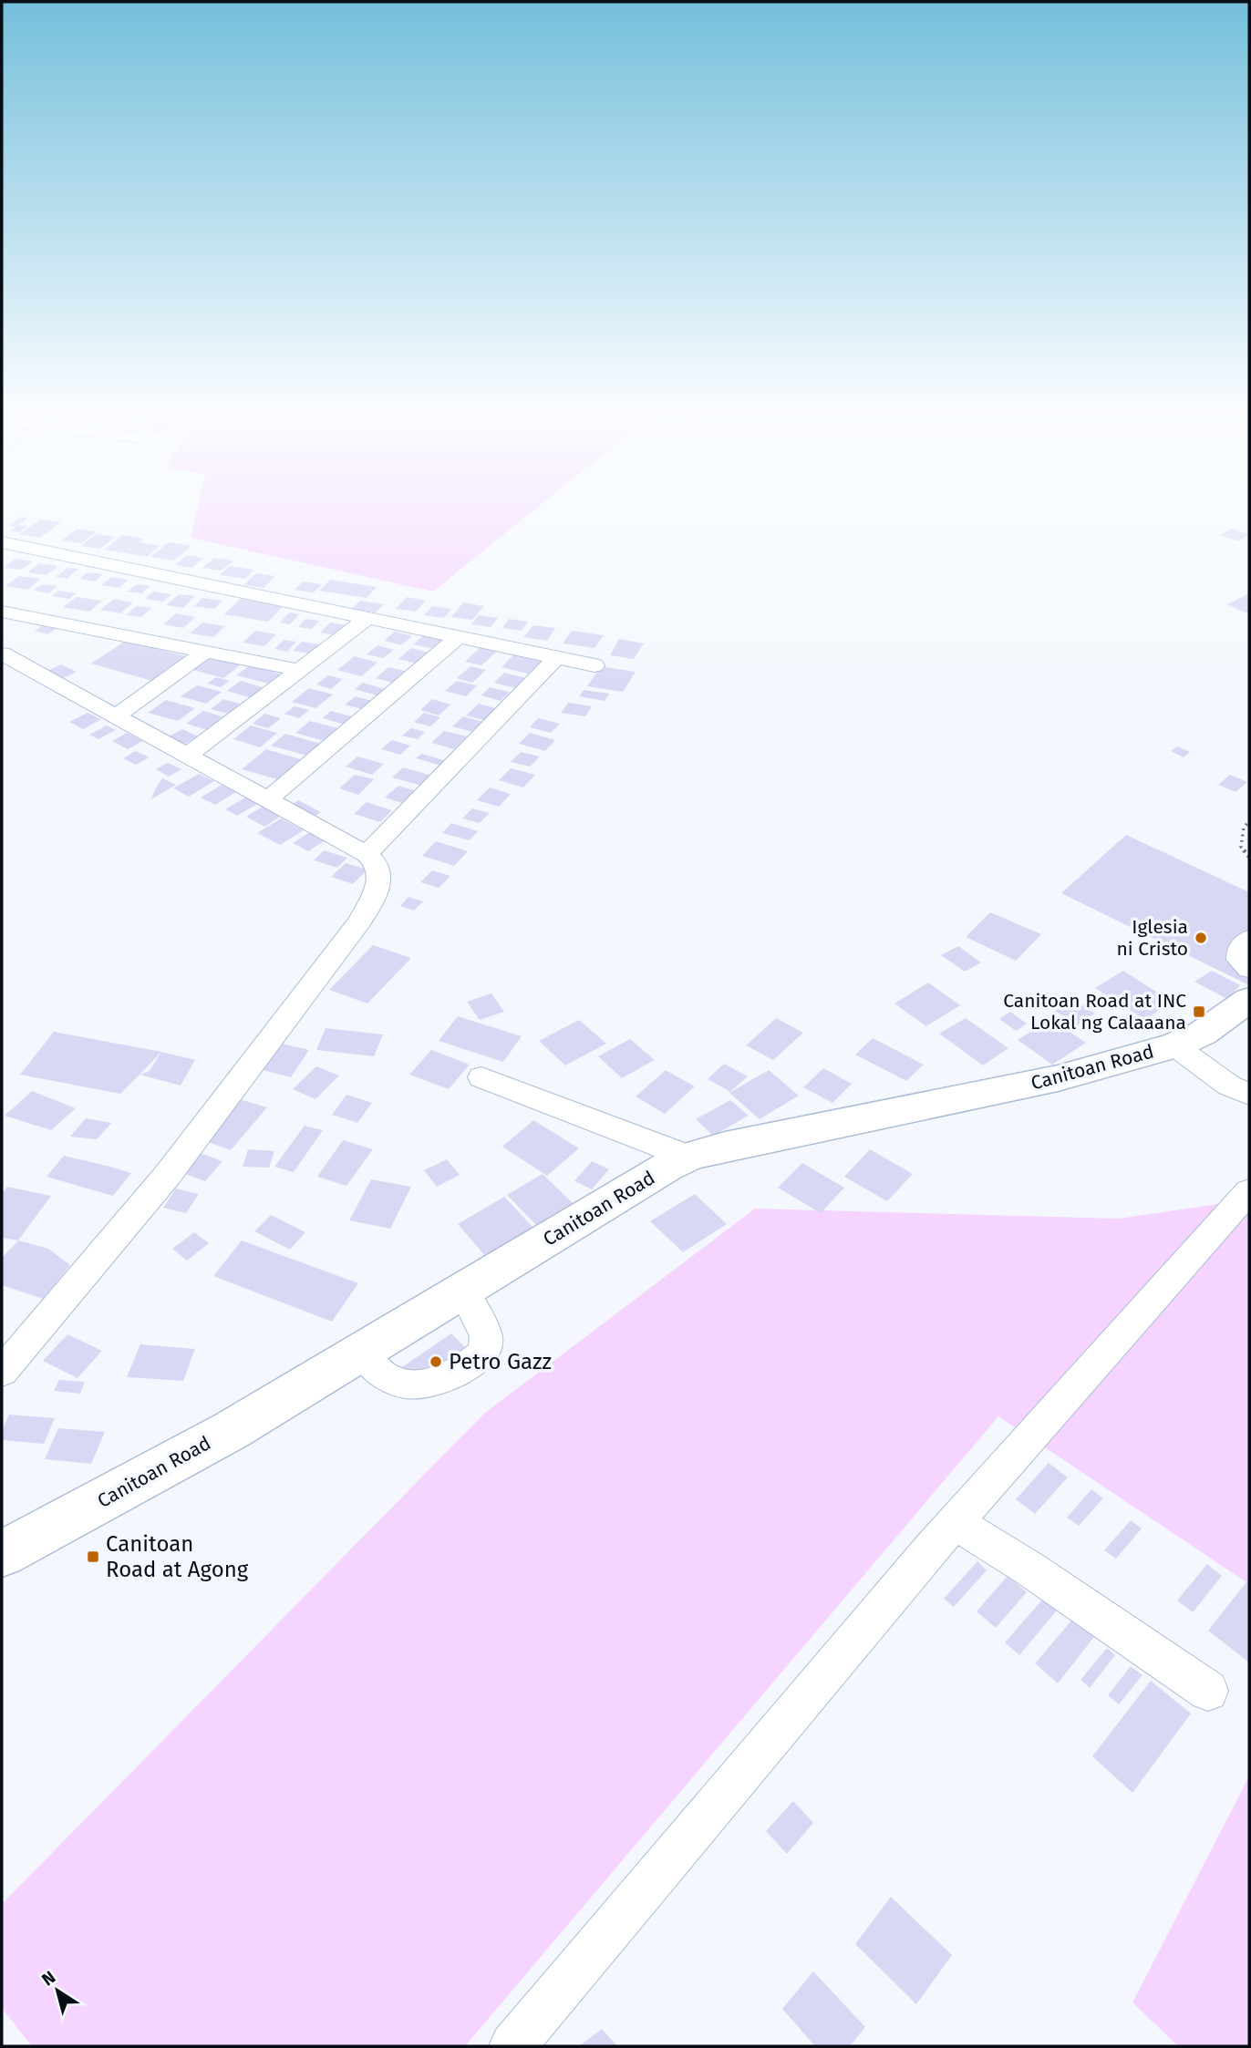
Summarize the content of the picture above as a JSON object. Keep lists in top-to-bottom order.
{
  "streets": {
    "main road": ["Canitoan Road"]
  },
  "places": {
    "other": ["Iglesia ni Cristo", "Petro Gazz"],
    "transit": ["Canitoan Road at INC Lokal ng Calaaana", "Canitoan Road at Agong"]
  },
  "north": "top left"
}
